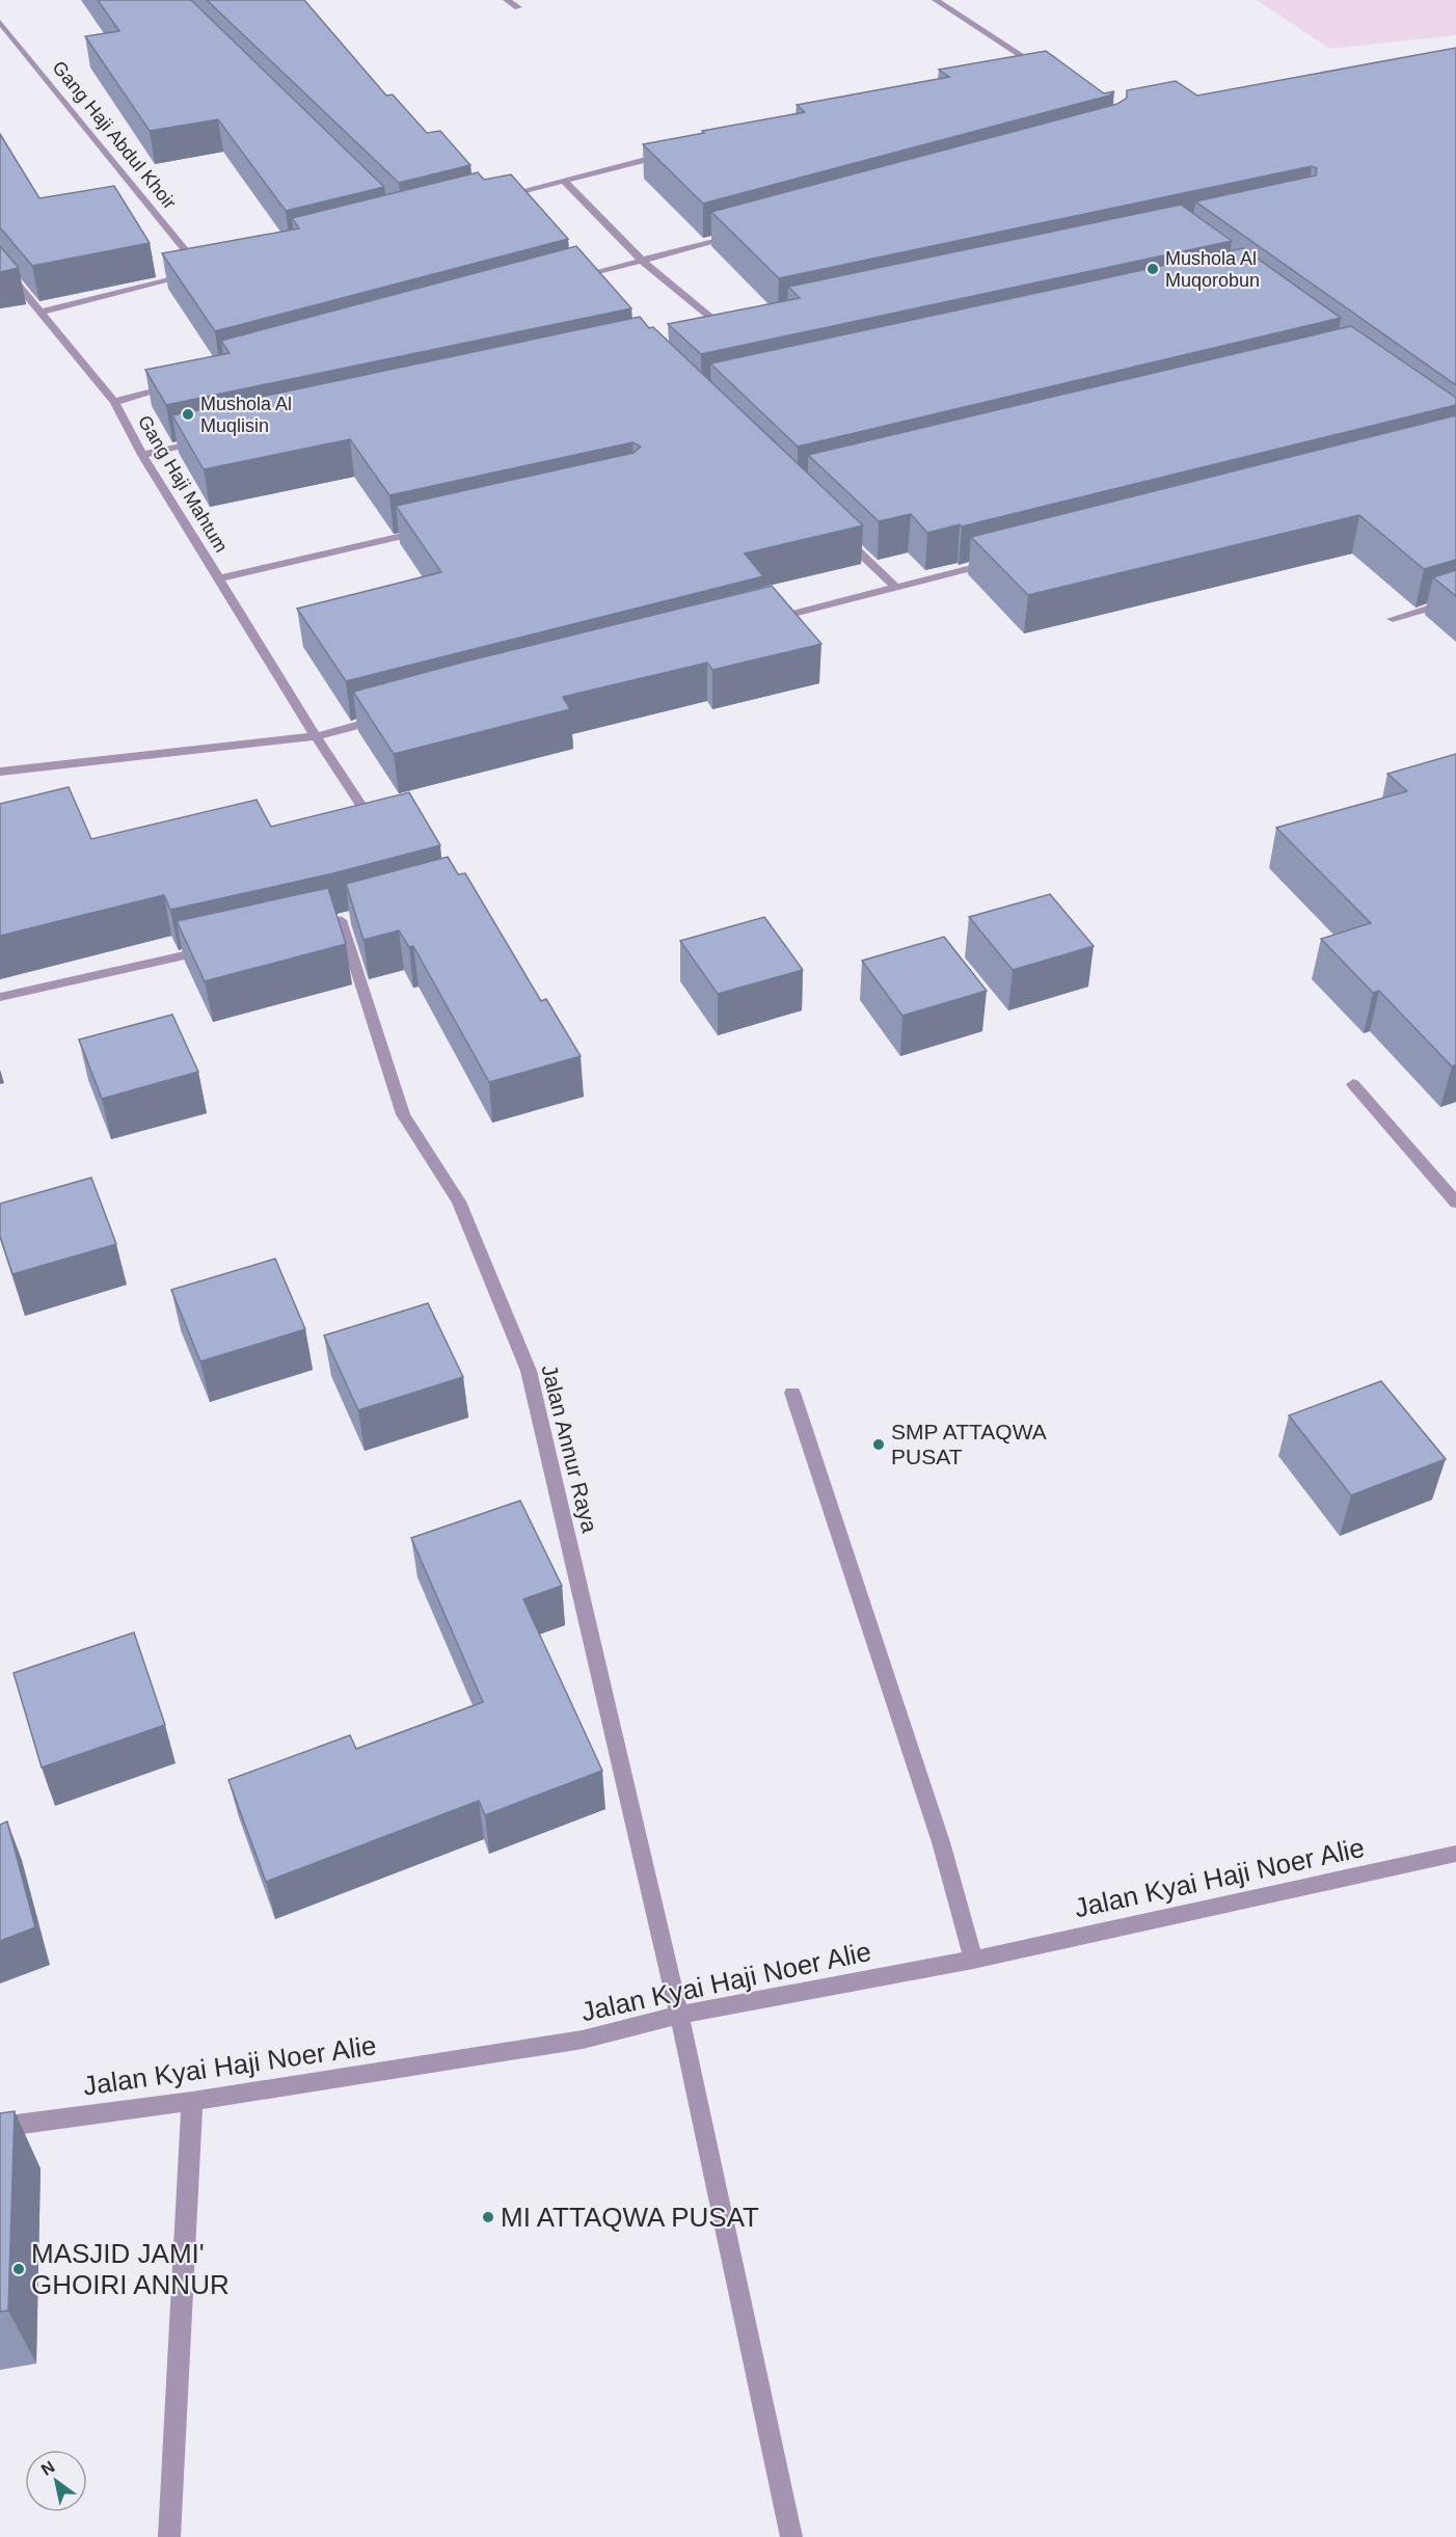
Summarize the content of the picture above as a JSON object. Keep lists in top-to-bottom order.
{
  "streets": {
    "street": [
      "Gang Haji Abdul Khoir",
      "Gang Haji Mahtum",
      "Jalan Annur Raya",
      "Jalan Kyai Haji Noer Alie"
    ]
  },
  "crossings": [
    ["Gang Haji Abdul Khoir", "Gang Haji Mahtum"],
    ["Jalan Annur Raya", "Jalan Kyai Haji Noer Alie"]
  ],
  "places": [
    "Mushola Al Muqorobun",
    "Mushola Al Muqlisin",
    "SMP ATTAQWA PUSAT",
    "MI ATTAQWA PUSAT",
    "MASJID JAMI' GHOIRI ANNUR"
  ],
  "north": "top left"
}
